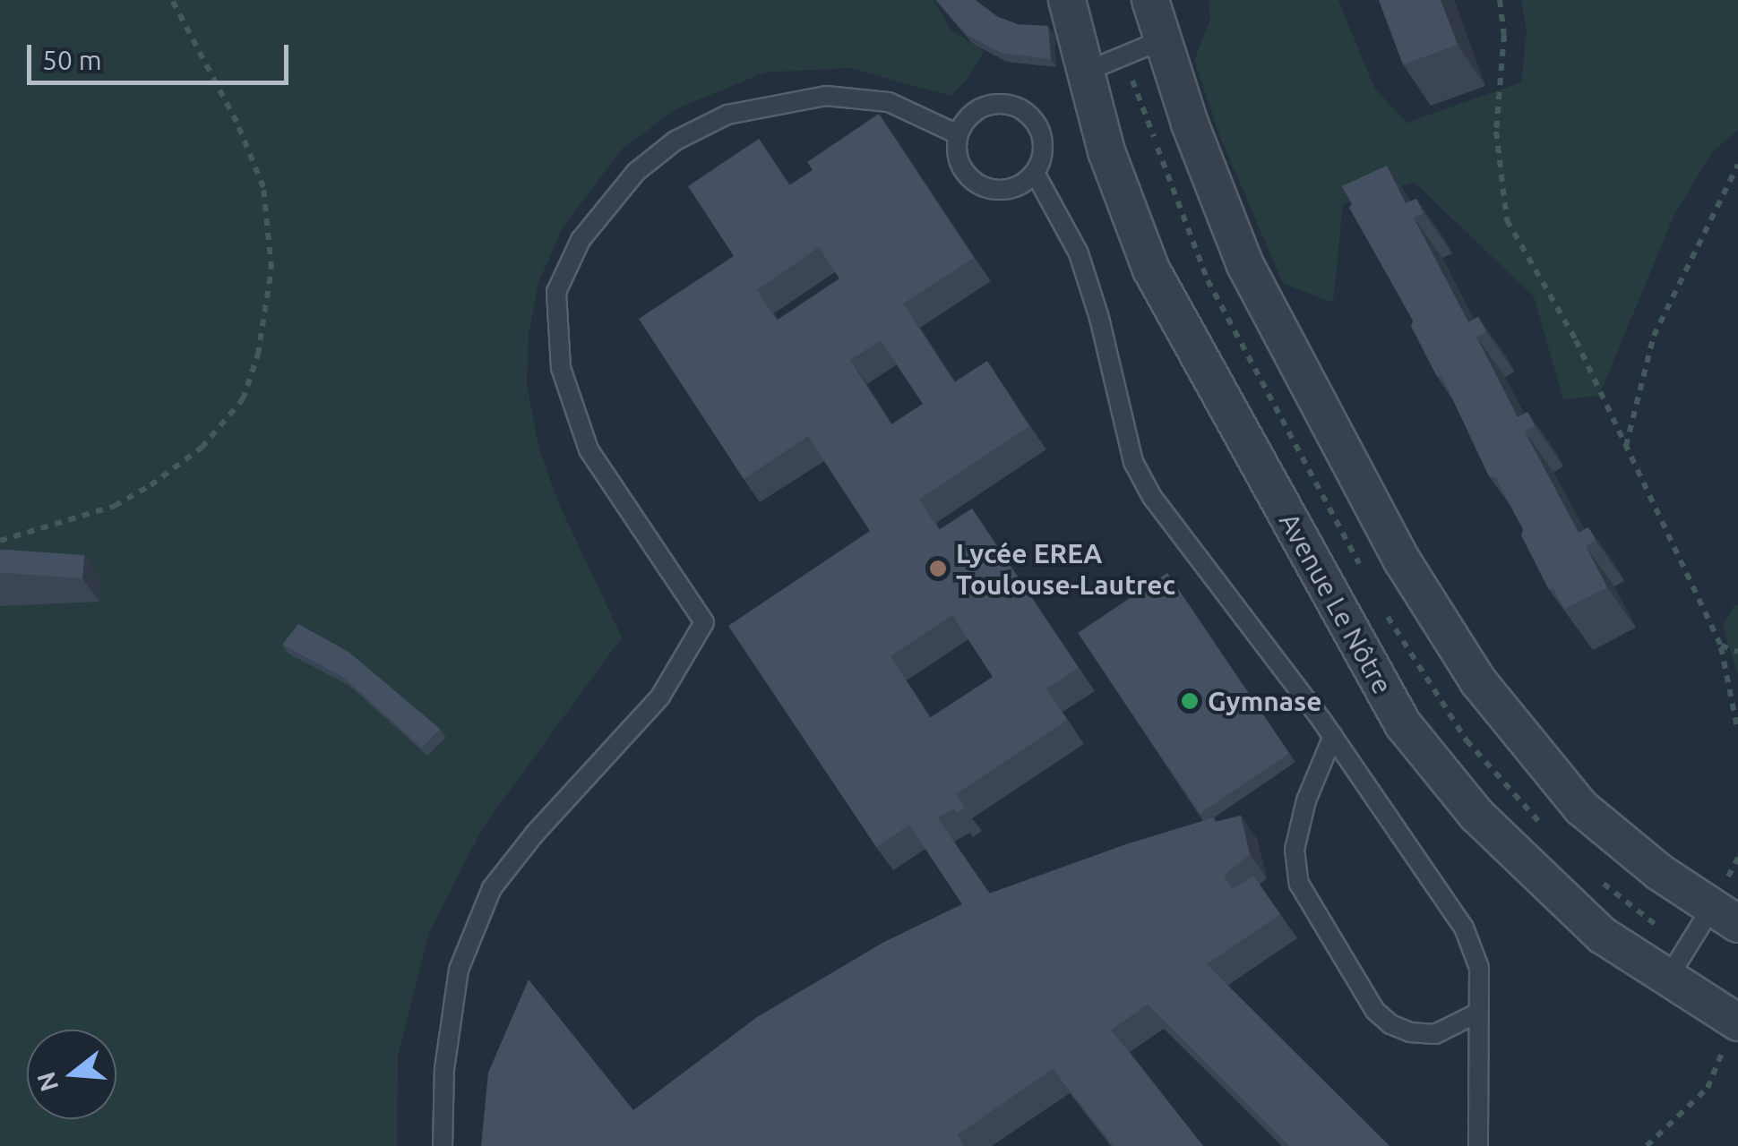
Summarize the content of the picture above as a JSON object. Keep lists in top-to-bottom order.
{
  "streets": {
    "street": ["Avenue Le Nôtre"]
  },
  "places": ["Lycée EREA Toulouse-Lautrec", "Gymnase"],
  "scale_bar": "50 m",
  "north": "left"
}
